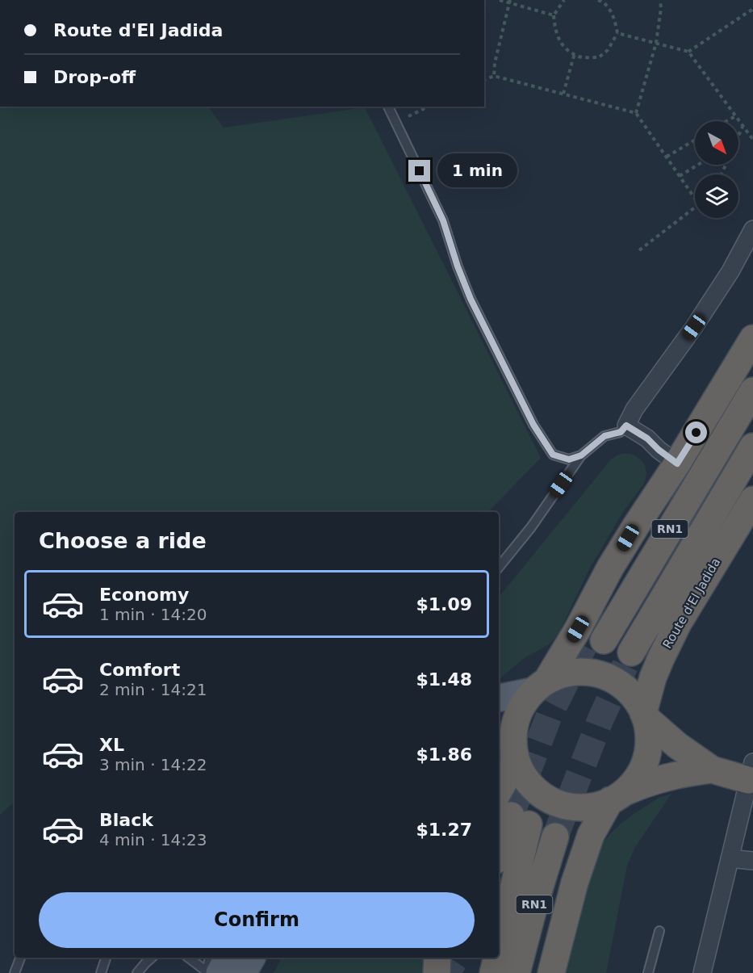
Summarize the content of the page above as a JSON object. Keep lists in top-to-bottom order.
{
  "streets": {
    "highway": ["RN1", "Route d'El Jadida"]
  },
  "north": "bottom right",
  "page": {
    "banner": ["Route d'El Jadida", "Drop-off"],
    "bubble": "1 min",
    "heading": "Choose a ride",
    "list": [
      {
        "name": "Economy",
        "note": "1 min · 14:20",
        "value": "$1.09"
      },
      {
        "name": "Comfort",
        "note": "2 min · 14:21",
        "value": "$1.48"
      },
      {
        "name": "XL",
        "note": "3 min · 14:22",
        "value": "$1.86"
      },
      {
        "name": "Black",
        "note": "4 min · 14:23",
        "value": "$1.27"
      }
    ],
    "buttons": "Confirm"
  }
}
